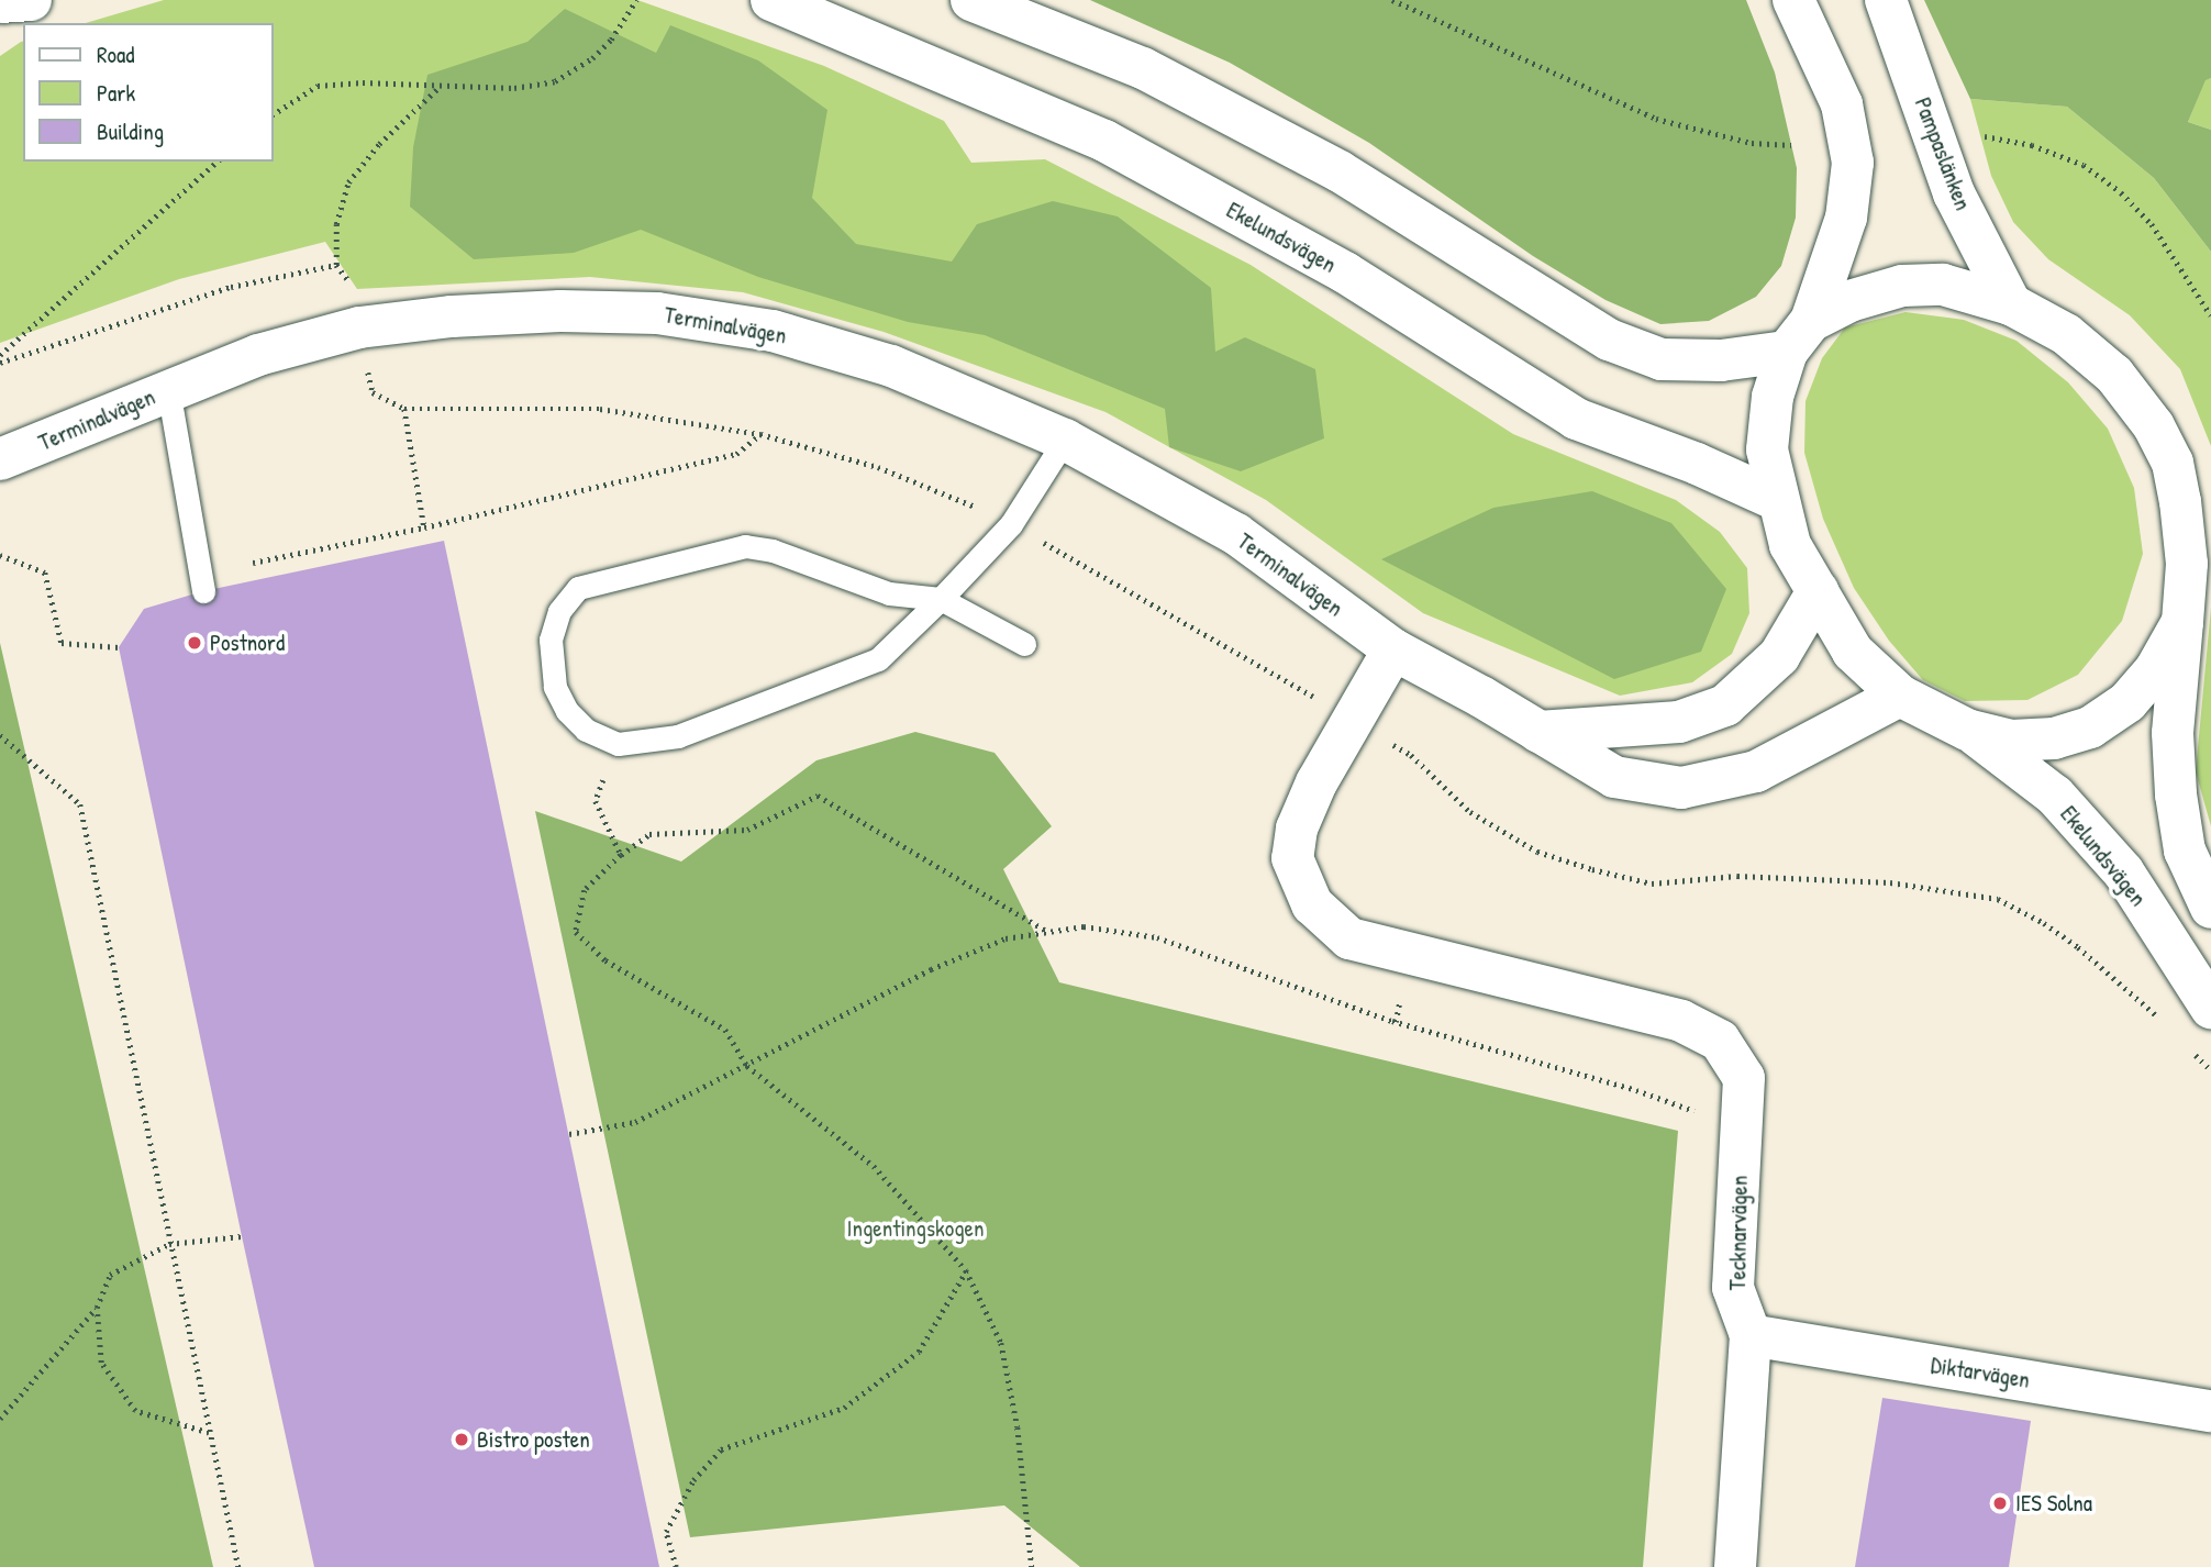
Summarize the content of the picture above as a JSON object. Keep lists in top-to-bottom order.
{
  "streets": {
    "street": [
      "Pampaslänken",
      "Ekelundsvägen",
      "Terminalvägen",
      "Tecknarvägen",
      "Diktarvägen"
    ]
  },
  "crossings": [
    ["Pampaslänken", "Ekelundsvägen"],
    ["Ekelundsvägen", "Terminalvägen"],
    ["Tecknarvägen", "Diktarvägen"]
  ],
  "parks": ["Ingentingskogen"],
  "places": ["Postnord", "Bistro posten", "IES Solna"],
  "legend": ["Road", "Park", "Building"]
}
